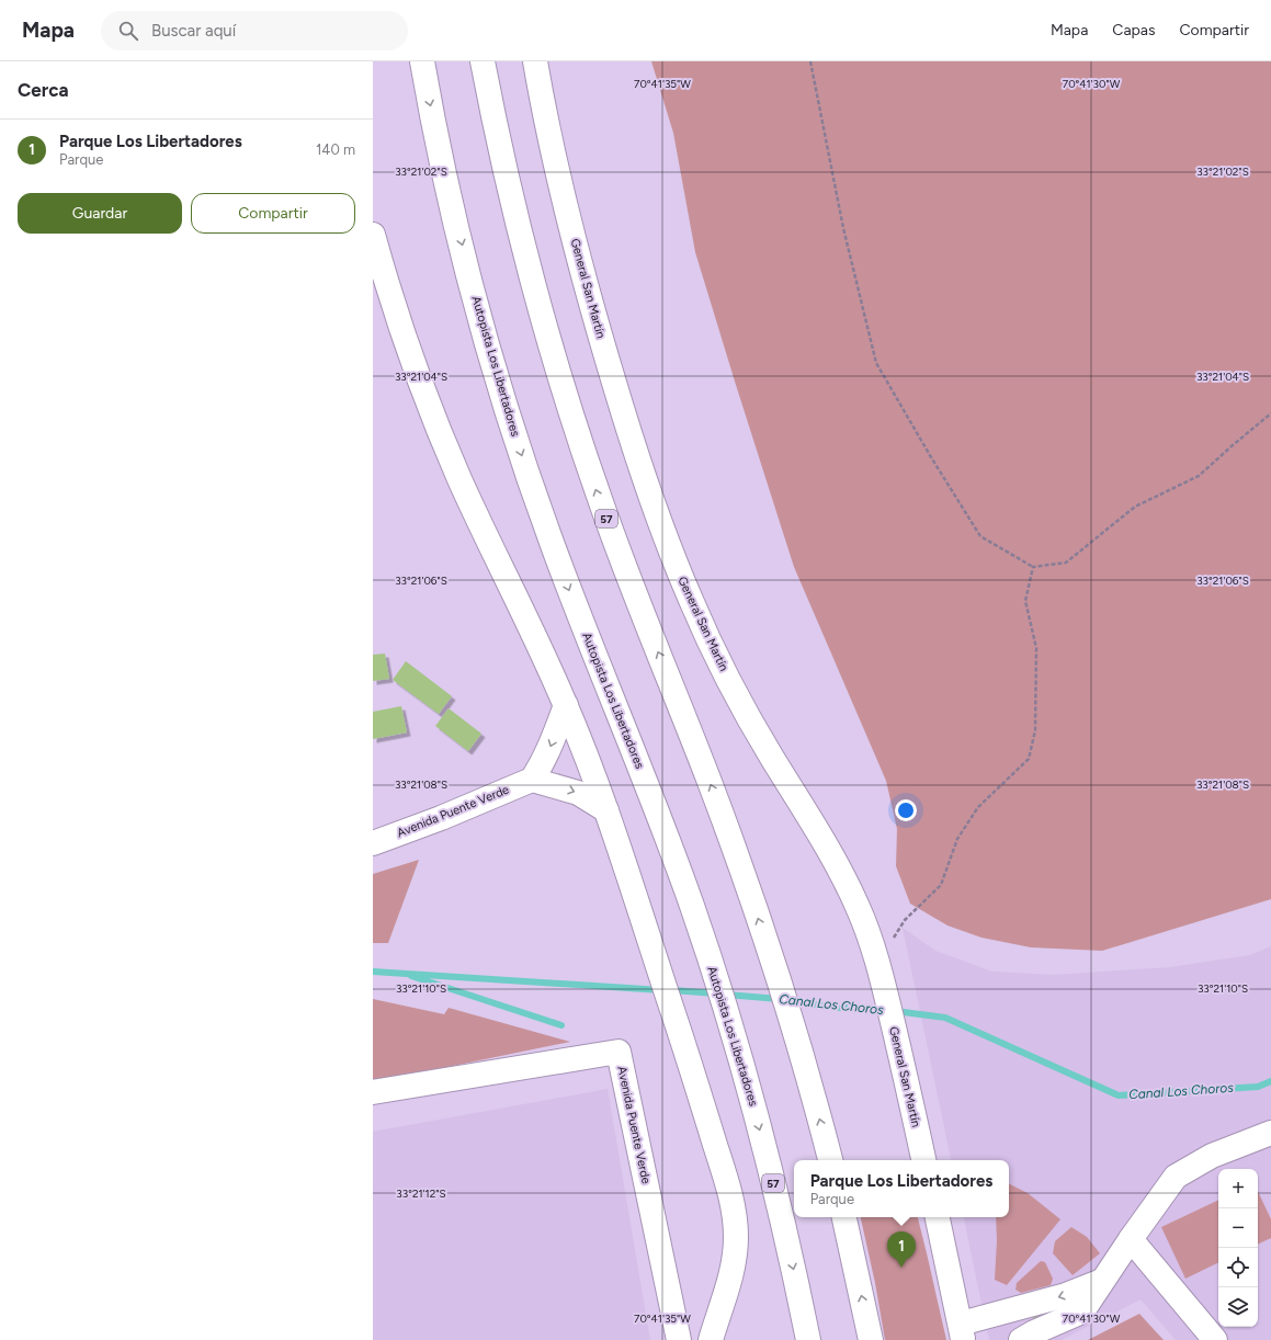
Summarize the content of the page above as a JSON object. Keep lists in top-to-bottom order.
{
  "streets": {
    "main road": [
      "General San Martín",
      "Autopista Los Libertadores",
      "57",
      "Avenida Puente Verde"
    ]
  },
  "water": ["Canal Los Choros"],
  "page": {
    "header": "Mapa",
    "search": "Buscar aquí",
    "nav": ["Mapa", "Capas", "Compartir"],
    "heading": "Cerca",
    "list": [
      {
        "mark": "1",
        "name": "Parque Los Libertadores",
        "note": "Parque",
        "value": "140 m"
      }
    ],
    "buttons": ["Guardar", "Compartir"],
    "popup": ["Parque Los Libertadores", "Parque"],
    "map_buttons": ["+", "−"],
    "pins": "1"
  },
  "coordinates": [
    "70°41'35\"W",
    "70°41'30\"W",
    "33°21'02\"S",
    "33°21'04\"S",
    "33°21'06\"S",
    "33°21'08\"S",
    "33°21'10\"S",
    "33°21'12\"S"
  ]
}
